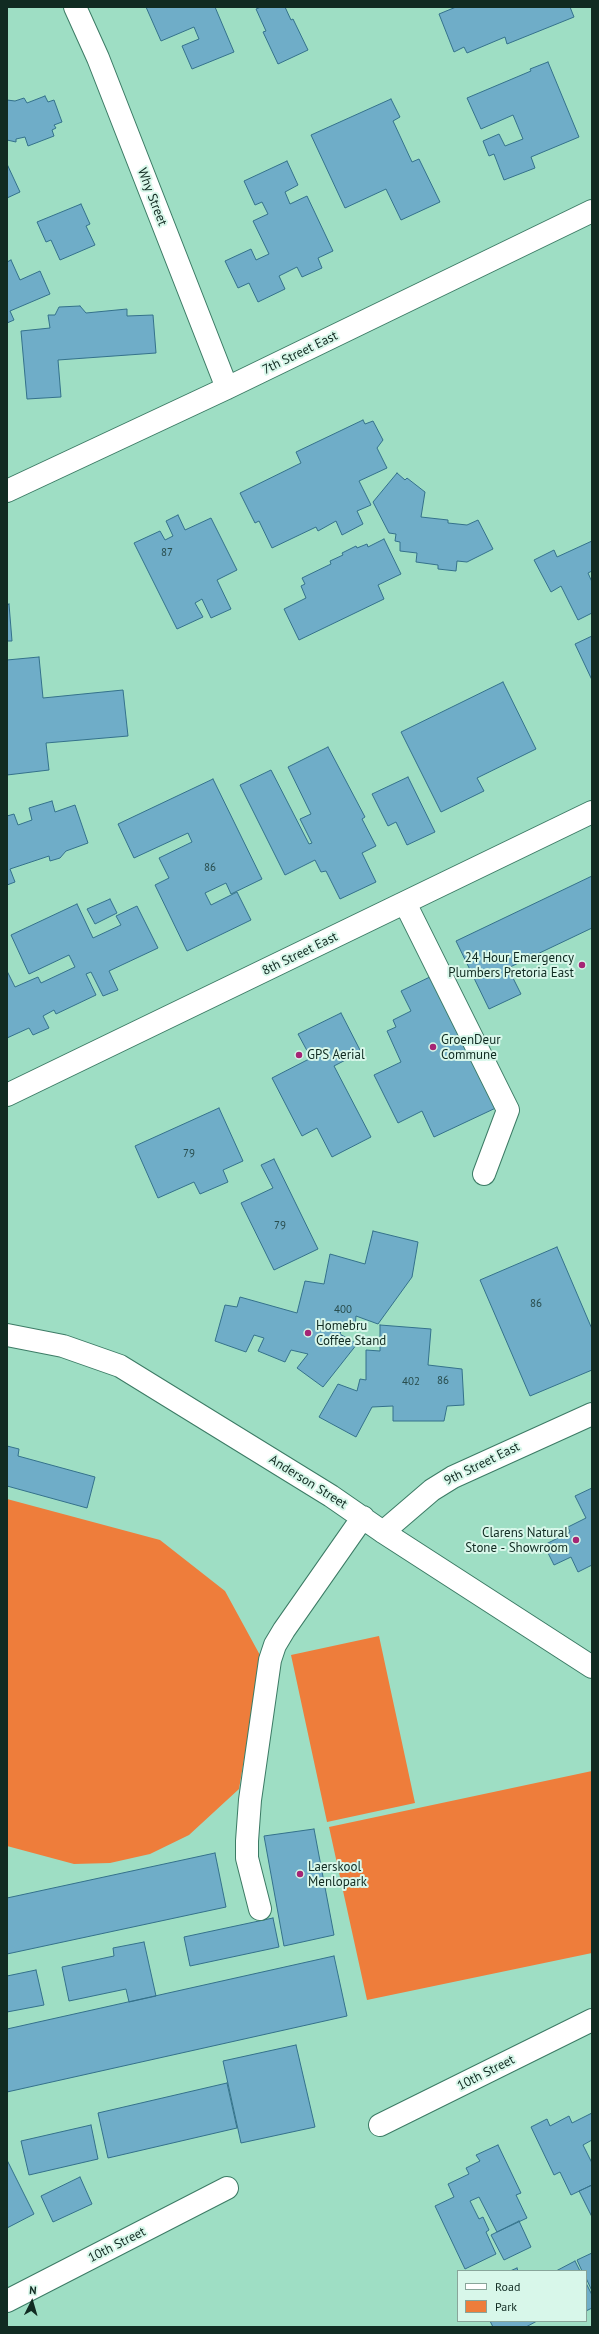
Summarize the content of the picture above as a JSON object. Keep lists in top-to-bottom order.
{
  "streets": {
    "street": [
      "Why Street",
      "7th Street East",
      "8th Street East",
      "9th Street East",
      "Anderson Street",
      "10th Street"
    ]
  },
  "crossings": [
    ["Why Street", "7th Street East"],
    ["9th Street East", "Anderson Street"]
  ],
  "places": [
    "24 Hour Emergency Plumbers Pretoria East",
    "GroenDeur Commune",
    "GPS Aerial",
    "Homebru Coffee Stand",
    "Clarens Natural Stone - Showroom",
    "Laerskool Menlopark"
  ],
  "house_numbers": [
    "87",
    "86",
    "79",
    "79",
    "86",
    "400",
    "86",
    "402"
  ],
  "legend": ["Road", "Park"],
  "north": "top"
}
